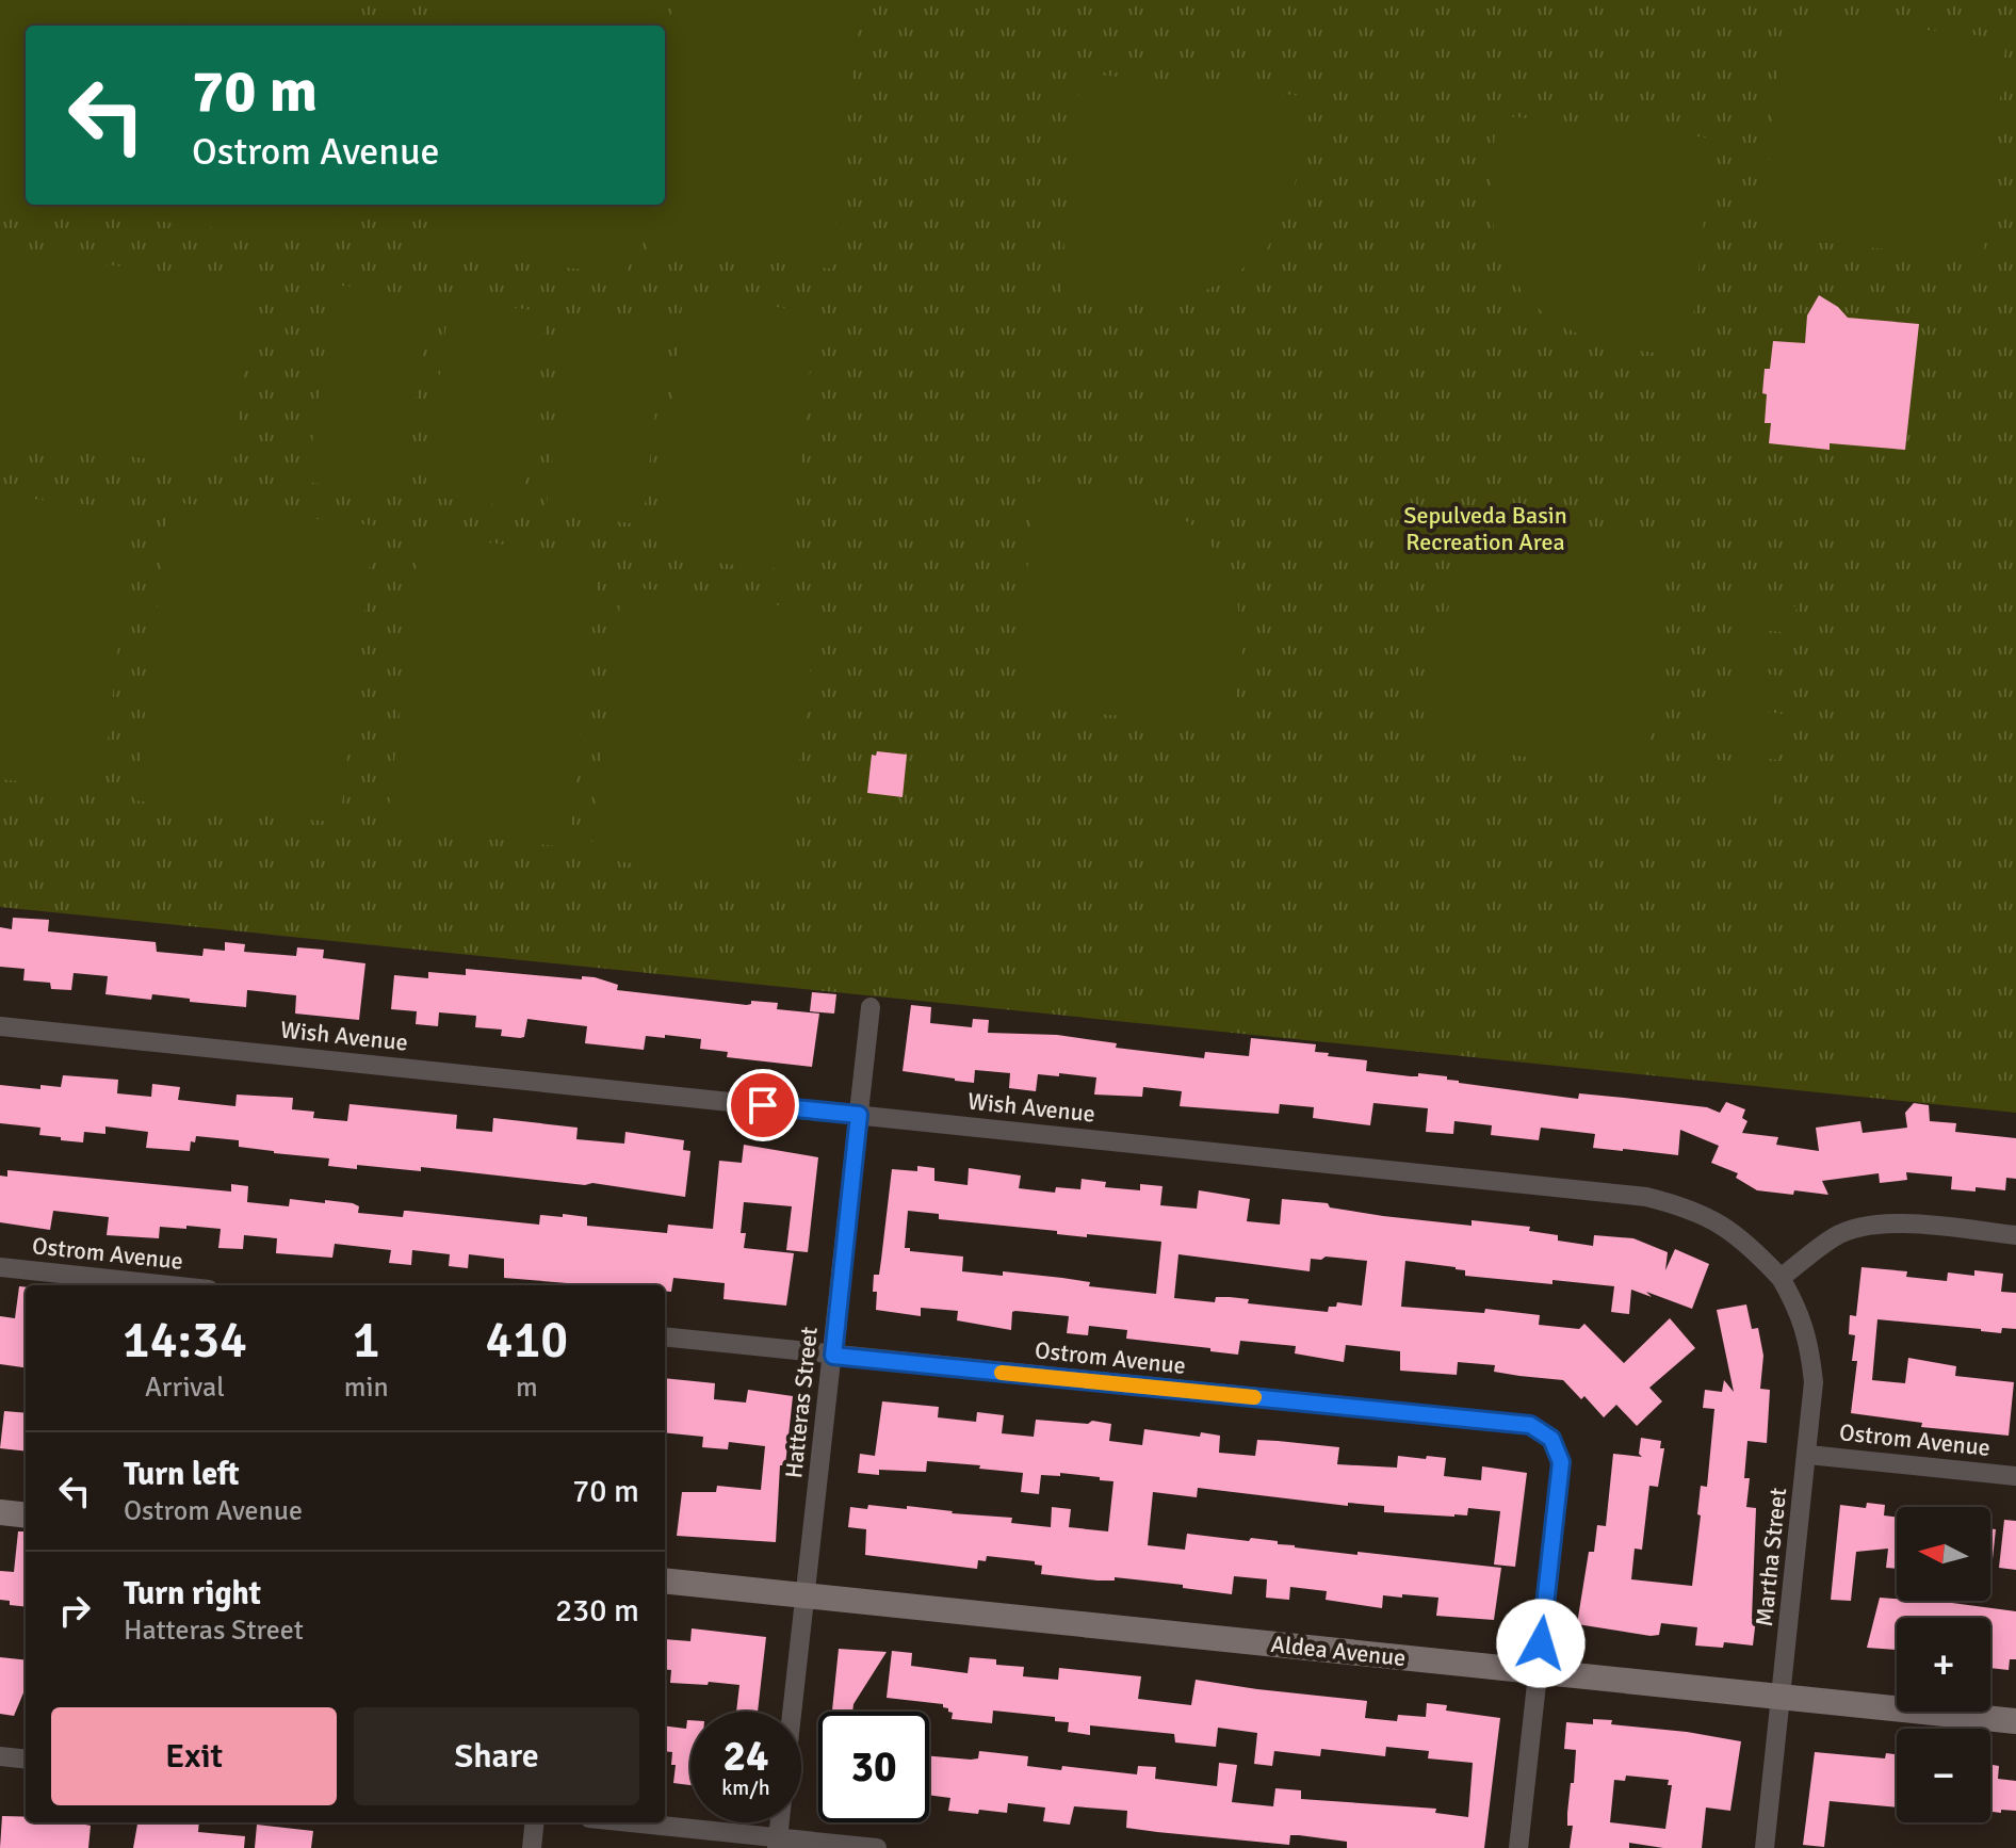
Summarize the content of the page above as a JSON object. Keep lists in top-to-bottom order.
{
  "streets": {
    "street": [
      "Wish Avenue",
      "Ostrom Avenue",
      "Hatteras Street",
      "Martha Street",
      "Aldea Avenue"
    ]
  },
  "crossings": [
    ["Wish Avenue", "Hatteras Street"],
    ["Wish Avenue", "Martha Street"],
    ["Ostrom Avenue", "Hatteras Street"],
    ["Ostrom Avenue", "Martha Street"],
    ["Ostrom Avenue", "Aldea Avenue"],
    ["Hatteras Street", "Aldea Avenue"],
    ["Martha Street", "Aldea Avenue"]
  ],
  "parks": ["Sepulveda Basin Recreation Area"],
  "north": "left",
  "page": {
    "turn": ["70 m", "Ostrom Avenue"],
    "eta": [
      "14:34",
      "Arrival",
      "1",
      "min",
      "410",
      "m"
    ],
    "list": [
      {
        "name": "Turn left",
        "note": "Ostrom Avenue",
        "value": "70 m"
      },
      {
        "name": "Turn right",
        "note": "Hatteras Street",
        "value": "230 m"
      }
    ],
    "map_buttons": ["+", "−"],
    "buttons": ["Exit", "Share"],
    "speed": "24 km/h",
    "limit": "30"
  }
}
